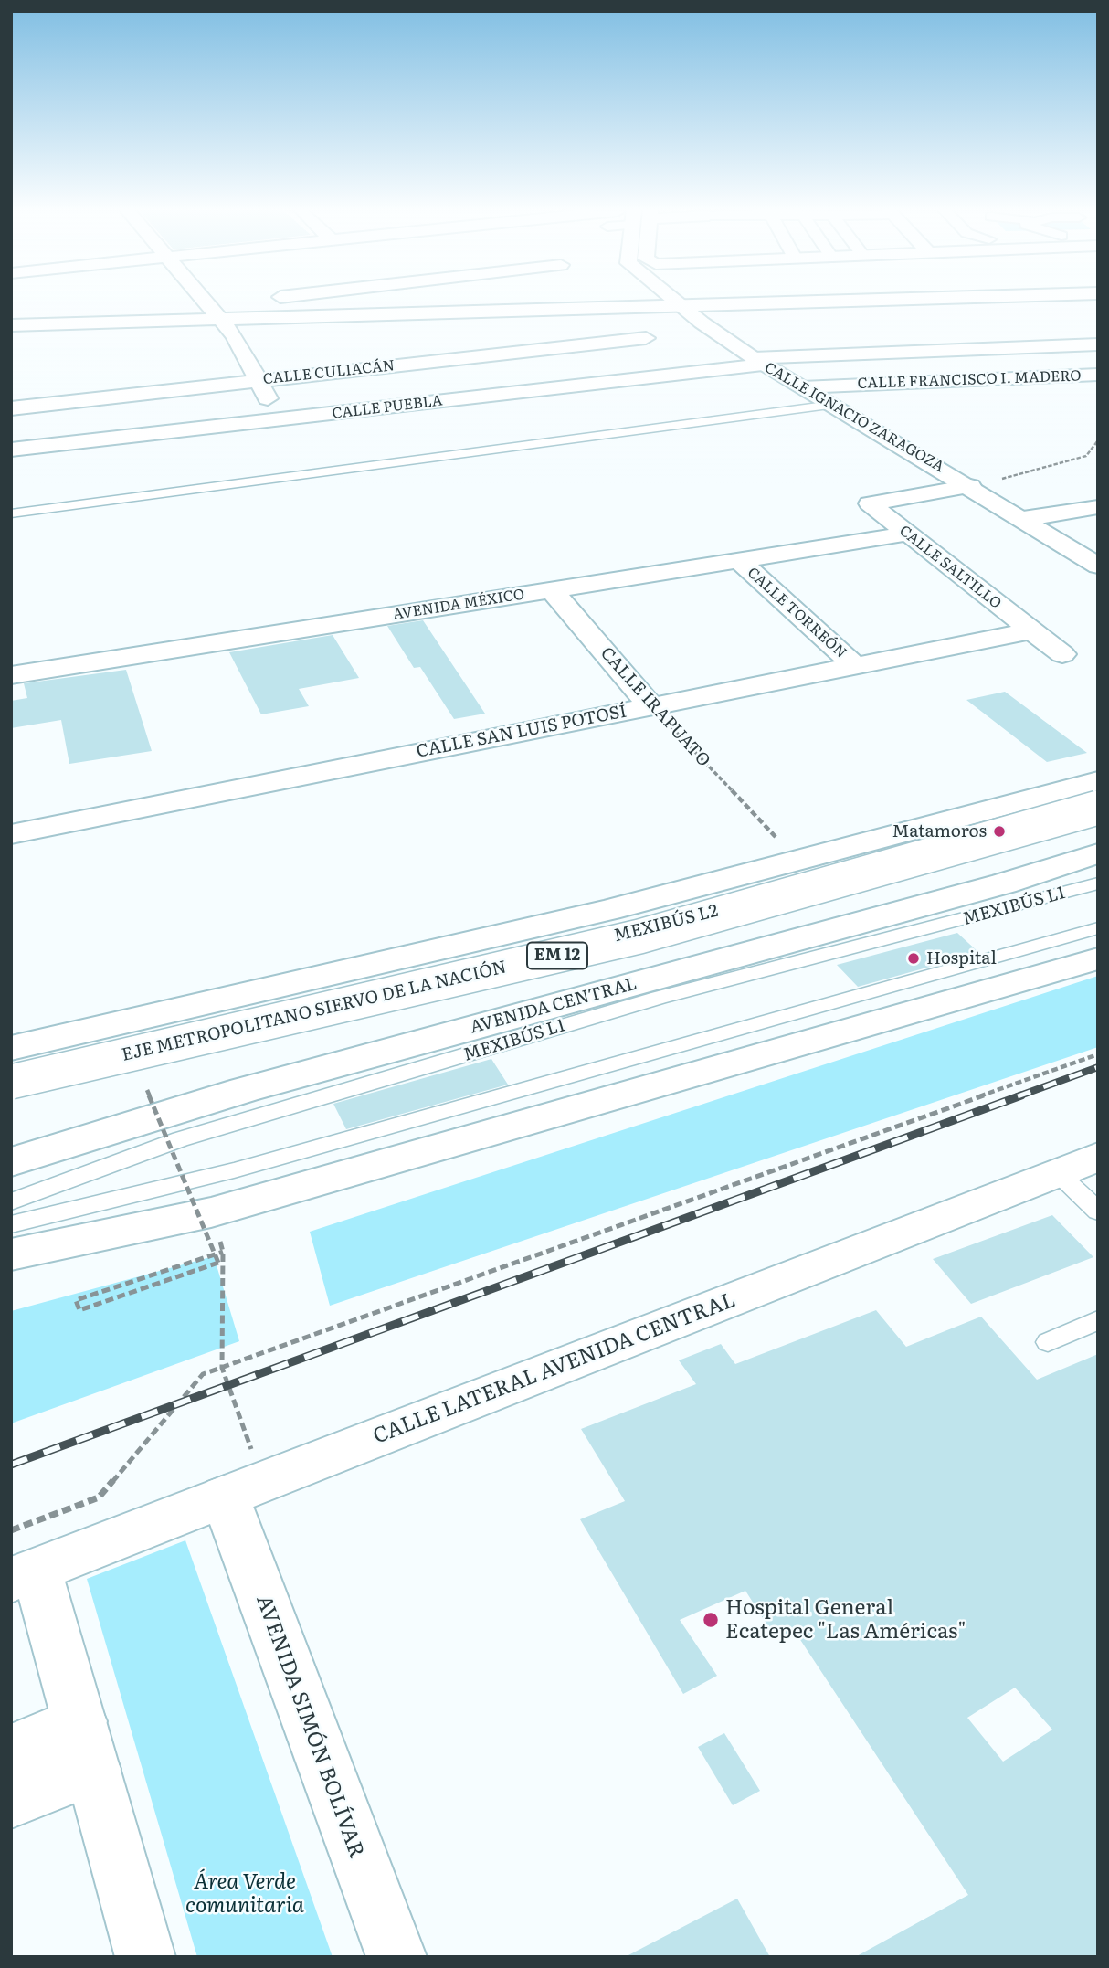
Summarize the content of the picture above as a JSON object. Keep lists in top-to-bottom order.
{
  "streets": {
    "main road": [
      "CALLE CULIACÁN",
      "CALLE FRANCISCO I. MADERO",
      "CALLE PUEBLA",
      "CALLE IGNACIO ZARAGOZA",
      "CALLE SALTILLO",
      "AVENIDA MÉXICO",
      "CALLE TORREÓN",
      "CALLE IRAPUATO",
      "CALLE SAN LUIS POTOSÍ",
      "EM 12",
      "AVENIDA CENTRAL",
      "EJE METROPOLITANO SIERVO DE LA NACIÓN",
      "CALLE LATERAL AVENIDA CENTRAL",
      "AVENIDA SIMÓN BOLÍVAR"
    ],
    "lane": ["MEXIBÚS L1", "MEXIBÚS L2"]
  },
  "crossings": [
    ["CALLE FRANCISCO I. MADERO", "CALLE IGNACIO ZARAGOZA"],
    ["CALLE PUEBLA", "CALLE IGNACIO ZARAGOZA"],
    ["CALLE IGNACIO ZARAGOZA", "CALLE SALTILLO"],
    ["CALLE SALTILLO", "AVENIDA MÉXICO"],
    ["CALLE SALTILLO", "CALLE SAN LUIS POTOSÍ"],
    ["AVENIDA MÉXICO", "CALLE TORREÓN"],
    ["AVENIDA MÉXICO", "CALLE IRAPUATO"],
    ["CALLE TORREÓN", "CALLE SAN LUIS POTOSÍ"],
    ["CALLE IRAPUATO", "CALLE SAN LUIS POTOSÍ"],
    ["CALLE LATERAL AVENIDA CENTRAL", "AVENIDA SIMÓN BOLÍVAR"]
  ],
  "parks": ["Área Verde comunitaria"],
  "places": ["Matamoros", "Hospital", "Hospital General Ecatepec \"Las Américas\""]
}
